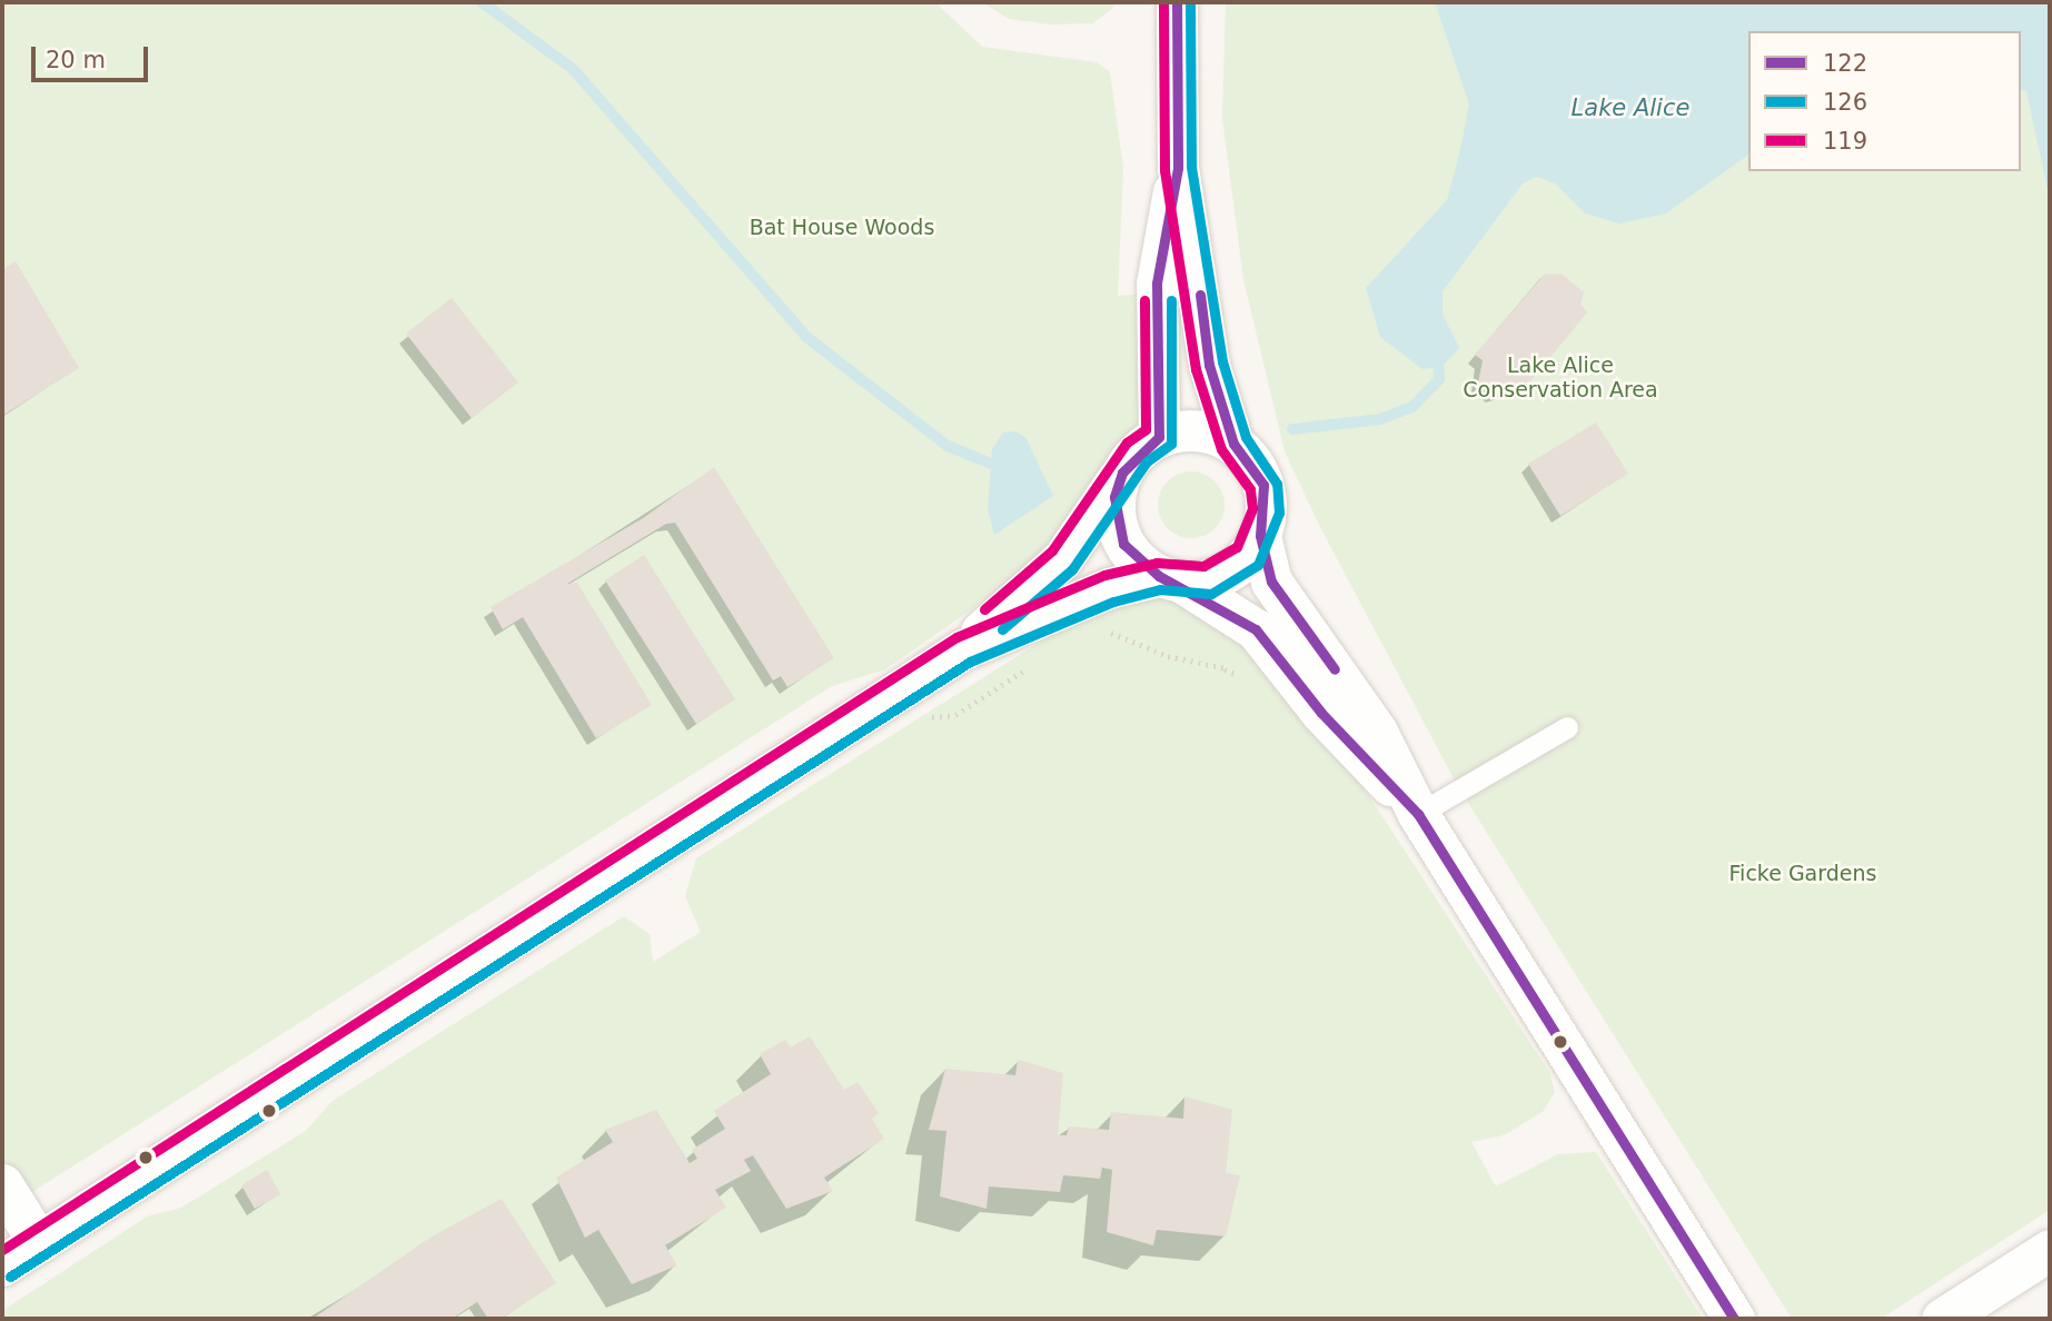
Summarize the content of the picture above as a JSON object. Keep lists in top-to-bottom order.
{
  "water": ["Lake Alice"],
  "parks": ["Bat House Woods", "Lake Alice Conservation Area", "Ficke Gardens"],
  "lines": ["transit line 122", "transit line 126", "transit line 119"],
  "legend": ["122", "126", "119"],
  "scale_bar": "20 m"
}
